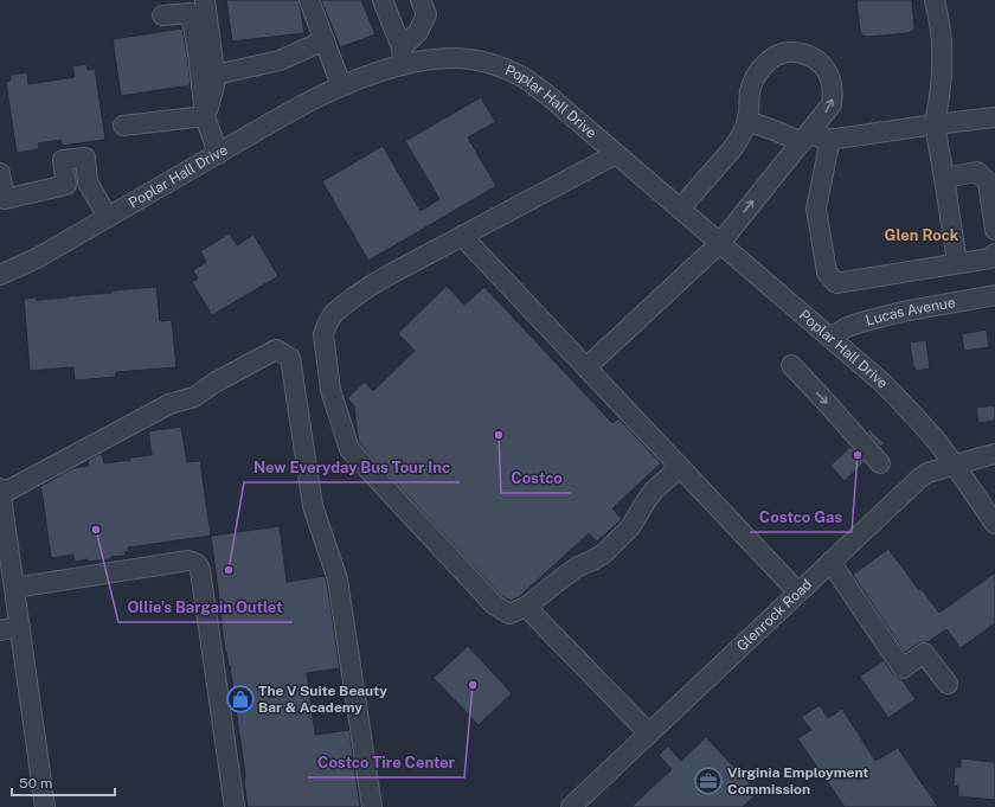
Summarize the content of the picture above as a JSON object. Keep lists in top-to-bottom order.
{
  "streets": {
    "street": ["Poplar Hall Drive", "Lucas Avenue", "Glenrock Road"]
  },
  "crossings": [
    ["Poplar Hall Drive", "Lucas Avenue"],
    ["Poplar Hall Drive", "Glenrock Road"]
  ],
  "districts": ["Glen Rock"],
  "places": {
    "other": [
      "Costco",
      "Costco Gas",
      "Ollie's Bargain Outlet",
      "New Everyday Bus Tour Inc",
      "Costco Tire Center"
    ],
    "shop": ["The V Suite Beauty Bar & Academy"],
    "office": ["Virginia Employment Commission"]
  },
  "scale_bar": "50 m"
}
